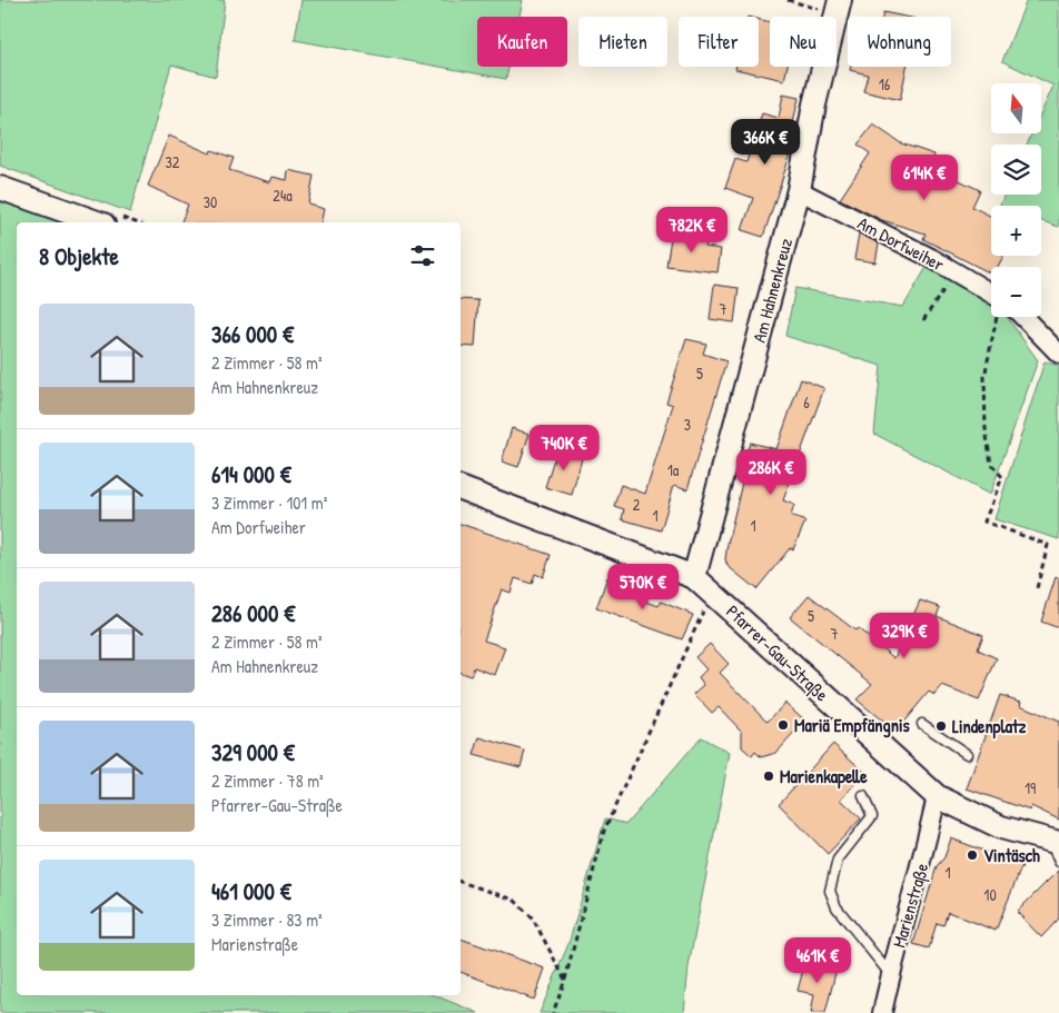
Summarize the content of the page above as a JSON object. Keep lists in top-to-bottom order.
{
  "streets": {
    "street": [
      "Am Dorfweiher",
      "Am Hahnenkreuz",
      "Pfarrer-Gau-Straße",
      "Marienstraße"
    ]
  },
  "crossings": [
    ["Am Dorfweiher", "Am Hahnenkreuz"],
    ["Am Hahnenkreuz", "Pfarrer-Gau-Straße"],
    ["Pfarrer-Gau-Straße", "Marienstraße"]
  ],
  "places": [
    "Mariä Empfängnis",
    "Lindenplatz",
    "Marienkapelle",
    "Vintäsch"
  ],
  "house_numbers": [
    "16",
    "32",
    "24a",
    "30",
    "7",
    "5",
    "6",
    "3",
    "1a",
    "2",
    "1",
    "1",
    "5",
    "7",
    "19",
    "1",
    "10"
  ],
  "north": "top",
  "page": {
    "chip": [
      "Kaufen",
      "Mieten",
      "Filter",
      "Neu",
      "Wohnung"
    ],
    "map_buttons": ["+", "−"],
    "price": [
      "366K €",
      "614K €",
      "782K €",
      "740K €",
      "286K €",
      "570K €",
      "329K €",
      "461K €"
    ],
    "heading": "8 Objekte",
    "list": [
      {
        "name": "366 000 €",
        "note": "2 Zimmer · 58 m² · Am Hahnenkreuz"
      },
      {
        "name": "614 000 €",
        "note": "3 Zimmer · 101 m² · Am Dorfweiher"
      },
      {
        "name": "286 000 €",
        "note": "2 Zimmer · 58 m² · Am Hahnenkreuz"
      },
      {
        "name": "329 000 €",
        "note": "2 Zimmer · 78 m² · Pfarrer-Gau-Straße"
      },
      {
        "name": "461 000 €",
        "note": "3 Zimmer · 83 m² · Marienstraße"
      }
    ]
  }
}
